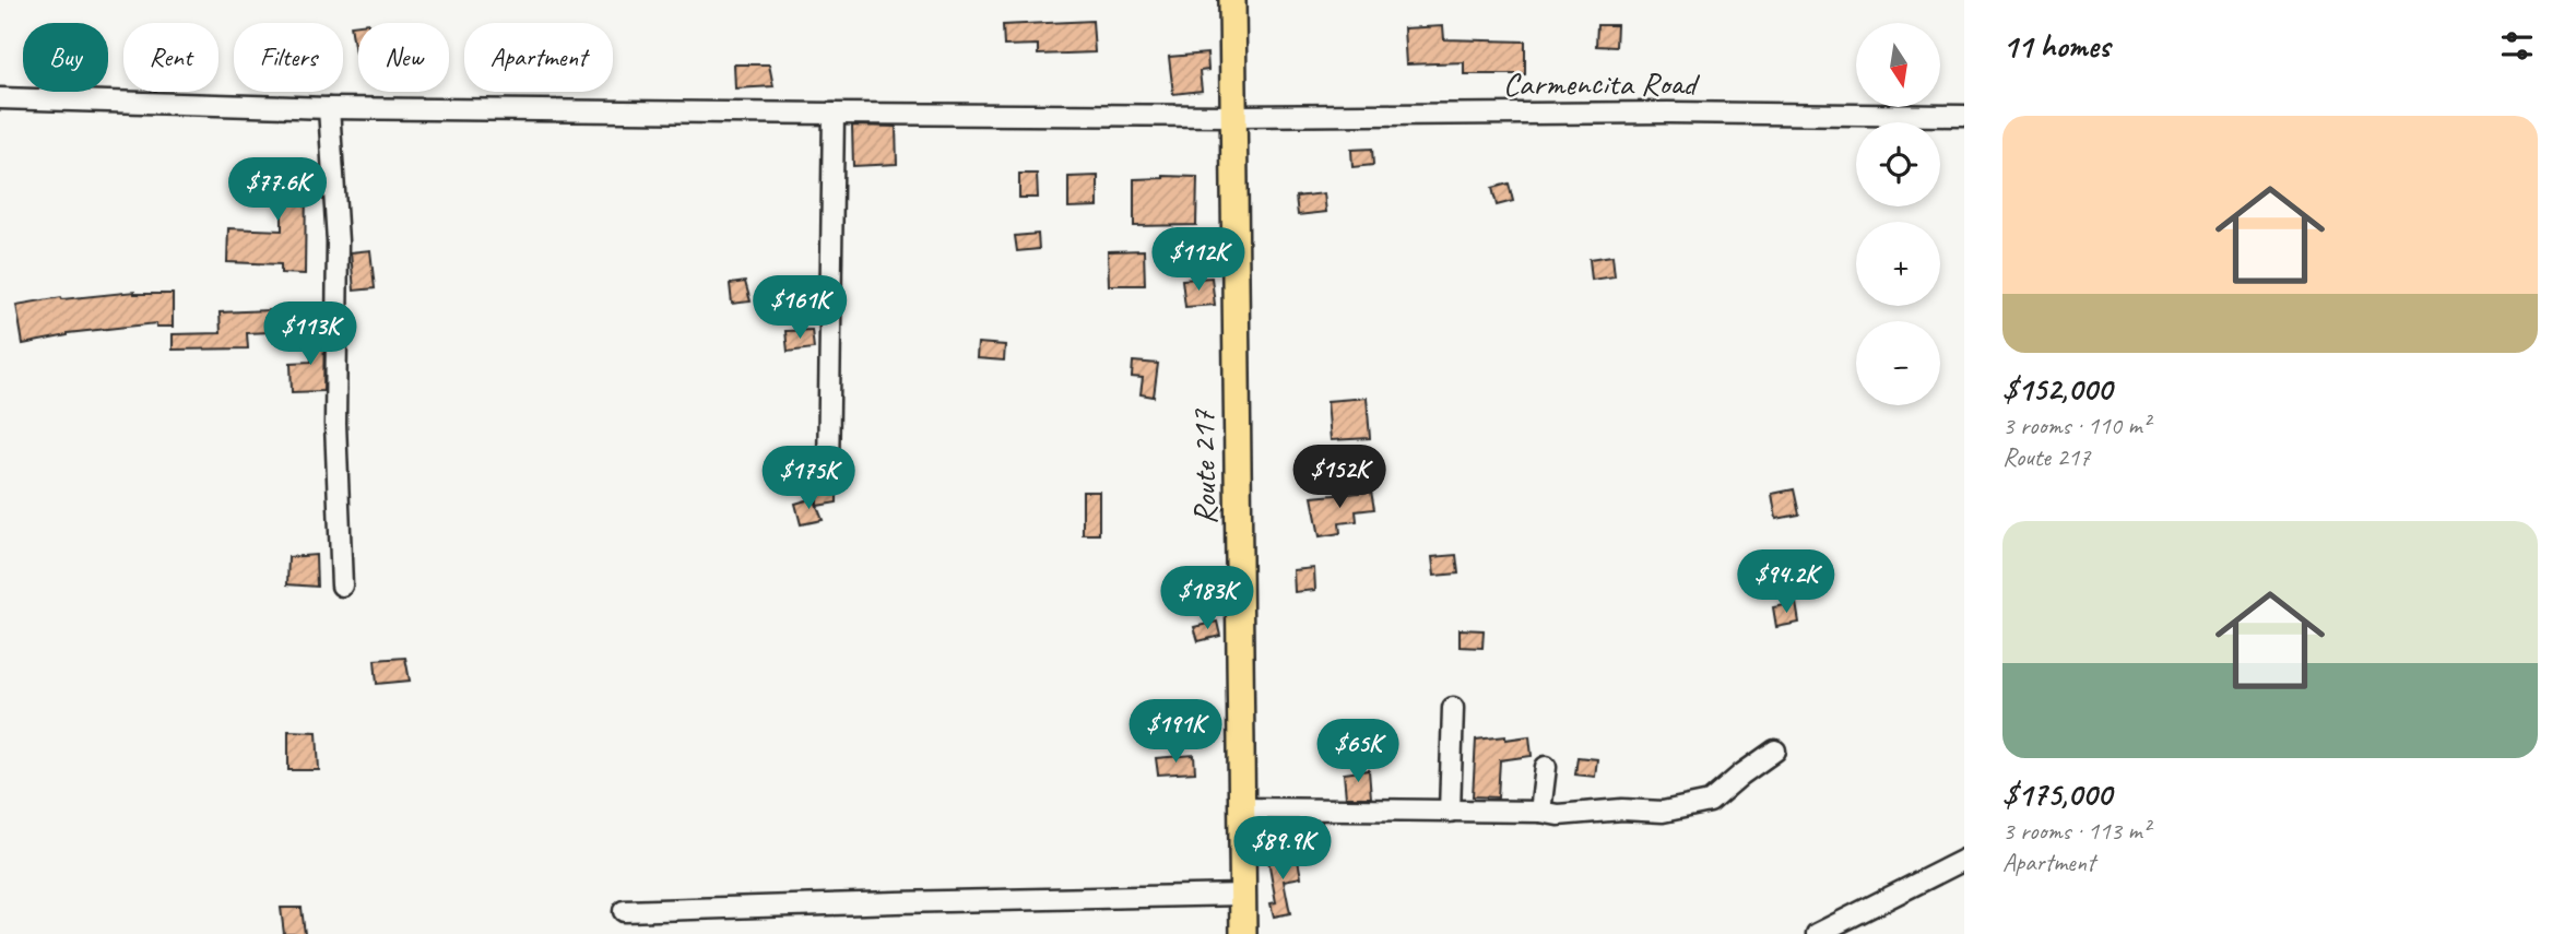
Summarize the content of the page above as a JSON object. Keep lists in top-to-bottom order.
{
  "streets": {
    "main road": ["Route 217"],
    "street": ["Carmencita Road"]
  },
  "crossings": [
    ["Carmencita Road", "Route 217"]
  ],
  "north": "bottom",
  "page": {
    "heading": "11 homes",
    "map_buttons": ["+", "−"],
    "chip": [
      "Buy",
      "Rent",
      "Filters",
      "New",
      "Apartment"
    ],
    "list": [
      {
        "name": "$152,000",
        "note": "3 rooms · 110 m² · Route 217"
      },
      {
        "name": "$175,000",
        "note": "3 rooms · 113 m² · Apartment"
      }
    ],
    "price": [
      "$77.6K",
      "$112K",
      "$161K",
      "$113K",
      "$152K",
      "$175K",
      "$94.2K",
      "$183K",
      "$191K",
      "$65K",
      "$89.9K"
    ]
  }
}
